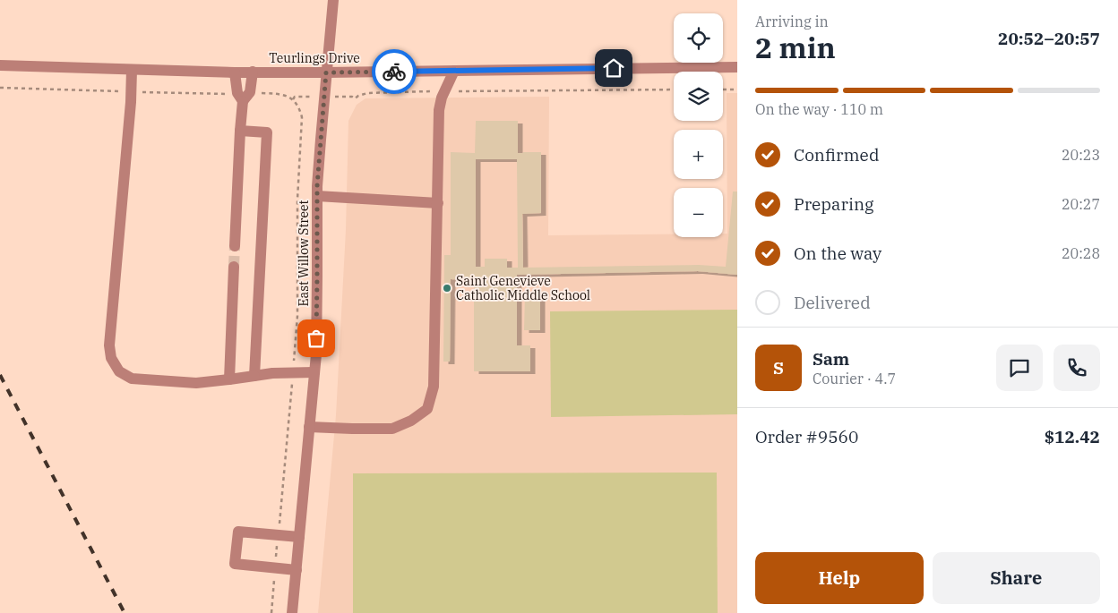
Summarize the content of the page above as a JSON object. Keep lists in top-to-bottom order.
{
  "streets": {
    "street": ["Teurlings Drive", "East Willow Street"]
  },
  "crossings": [
    ["Teurlings Drive", "East Willow Street"]
  ],
  "places": ["Saint Genevieve Catholic Middle School"],
  "page": {
    "heading": ["2 min", "Arriving in", "20:52–20:57"],
    "panel": [
      "Sam",
      "Courier · 4.7",
      "Order #9560",
      "$12.42"
    ],
    "map_buttons": ["+", "−"],
    "bar": "On the way · 110 m",
    "list": [
      ["Confirmed", "20:23"],
      ["Preparing", "20:27"],
      ["On the way", "20:28"],
      "Delivered"
    ],
    "round": "S",
    "buttons": ["Help", "Share"]
  }
}
